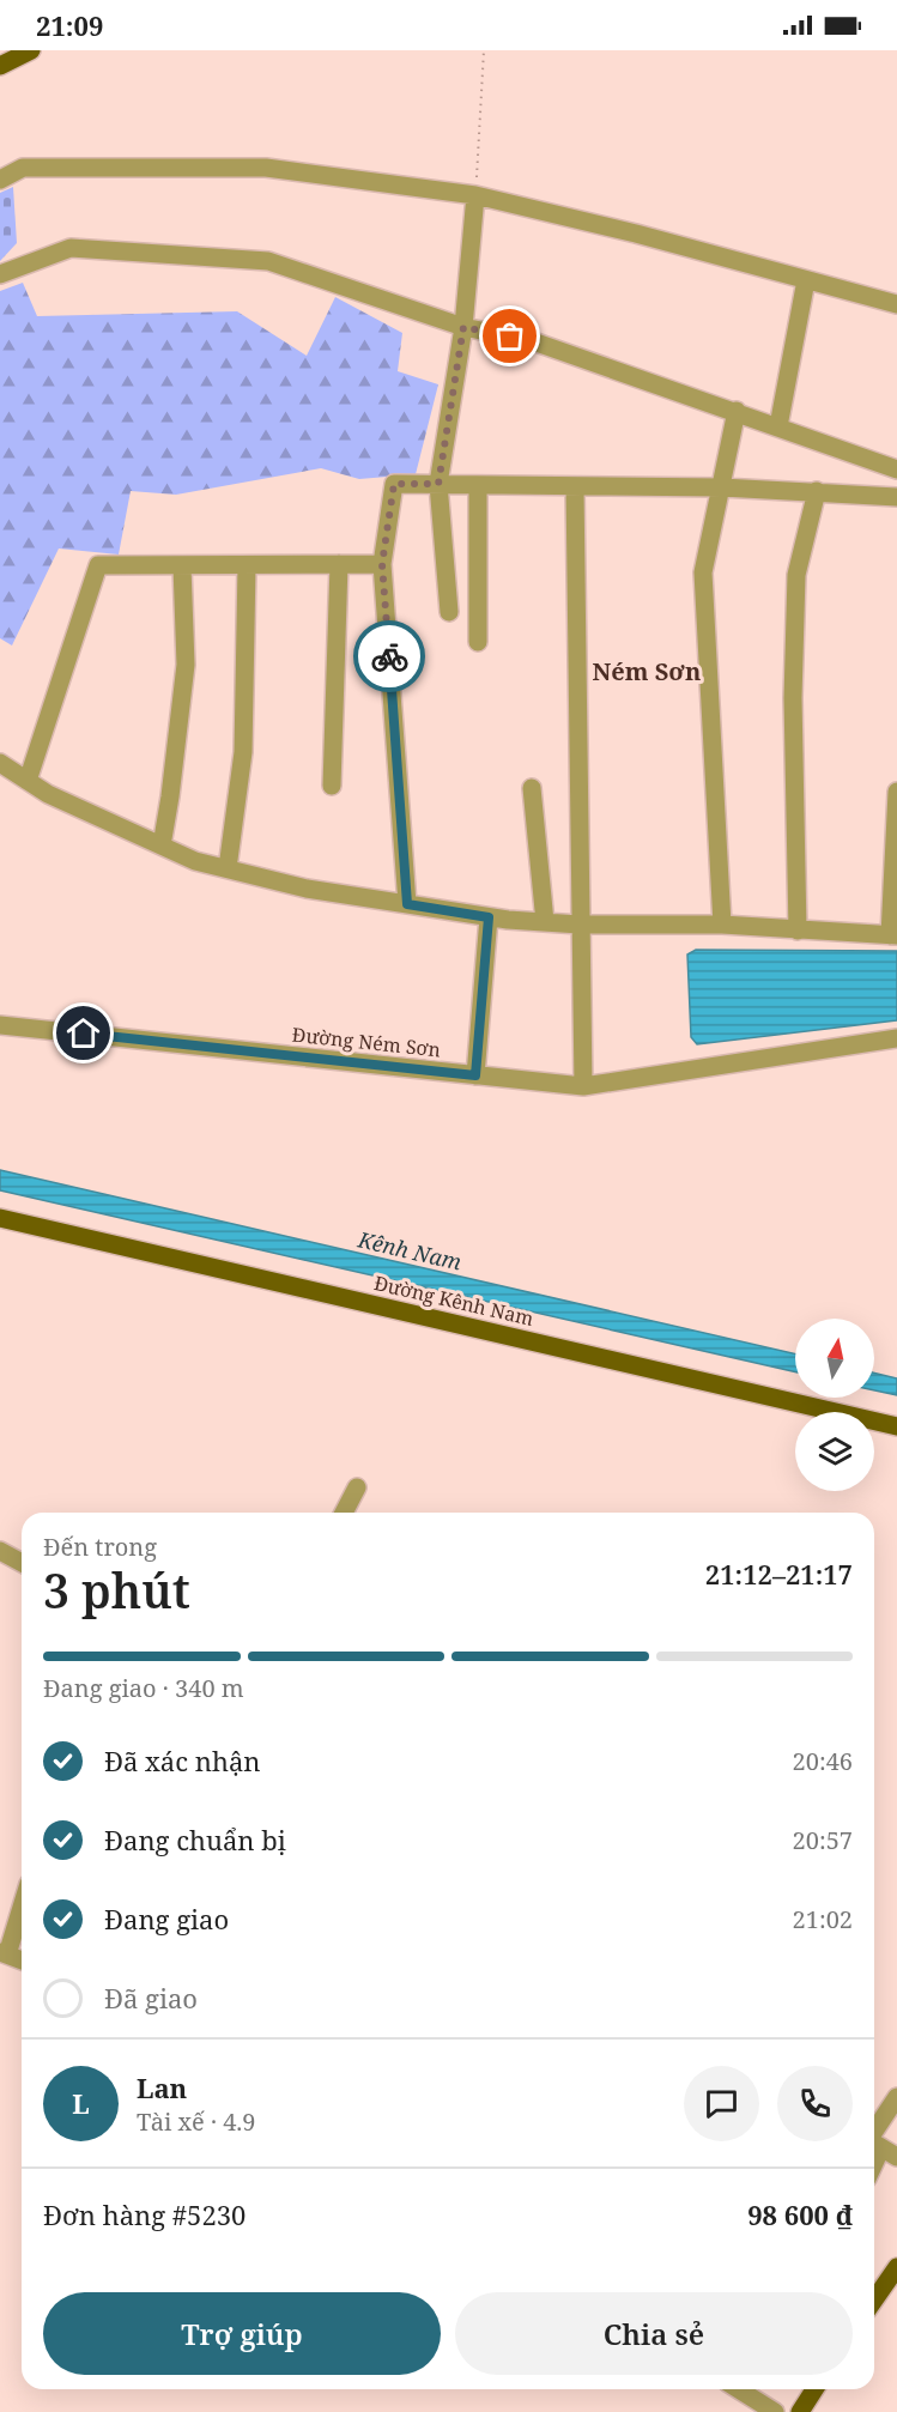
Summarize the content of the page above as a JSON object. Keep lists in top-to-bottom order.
{
  "streets": {
    "main road": ["Đường Kênh Nam"],
    "street": ["Đường Ném Sơn"]
  },
  "districts": ["Ném Sơn"],
  "water": ["Kênh Nam"],
  "north": "top",
  "page": {
    "status": "21:09",
    "heading": ["3 phút", "Đến trong", "21:12–21:17"],
    "panel": [
      "Lan",
      "Tài xế · 4.9",
      "Đơn hàng #5230",
      "98 600 ₫"
    ],
    "bar": "Đang giao · 340 m",
    "list": [
      ["Đã xác nhận", "20:46"],
      ["Đang chuẩn bị", "20:57"],
      ["Đang giao", "21:02"],
      "Đã giao"
    ],
    "round": "L",
    "buttons": ["Trợ giúp", "Chia sẻ"]
  }
}
